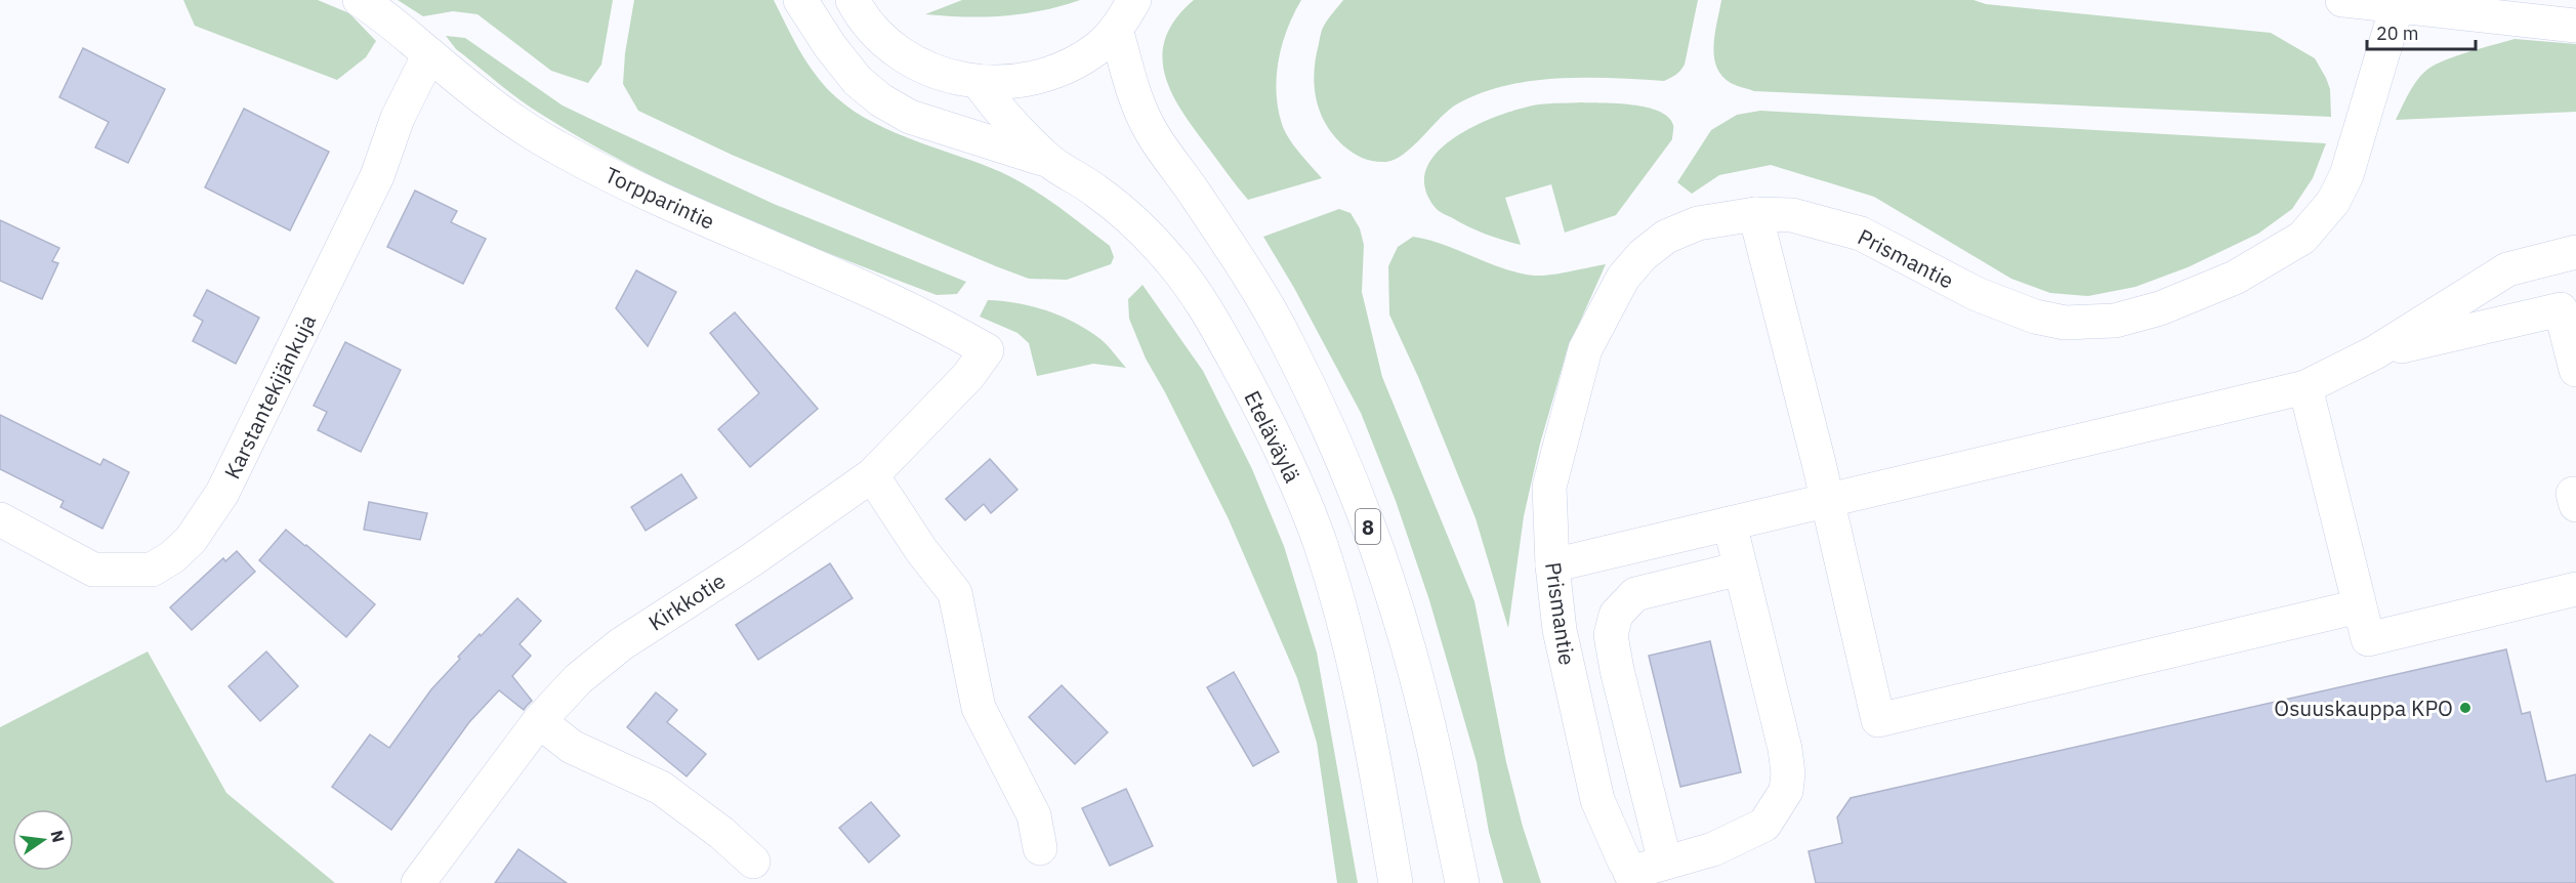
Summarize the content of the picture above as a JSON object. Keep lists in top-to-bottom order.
{
  "streets": {
    "main road": [
      "Torpparintie",
      "Prismantie",
      "Karstantekijänkuja",
      "Eteläväylä",
      "8",
      "Kirkkotie"
    ]
  },
  "crossings": [
    ["Torpparintie", "Karstantekijänkuja"],
    ["Torpparintie", "Kirkkotie"]
  ],
  "places": ["Osuuskauppa KPO"],
  "scale_bar": "20 m",
  "north": "right"
}
